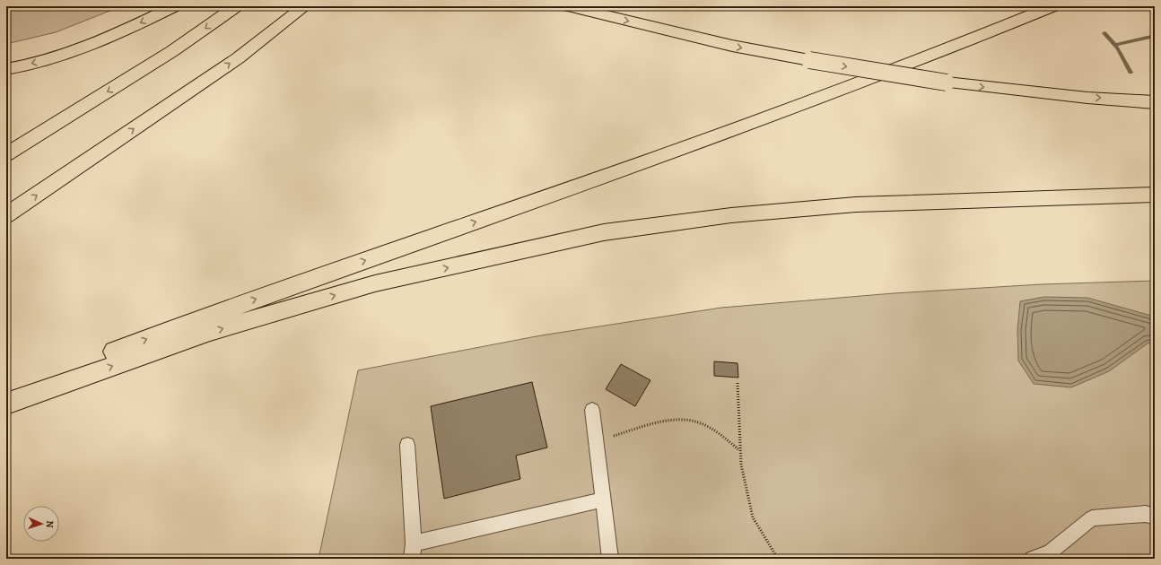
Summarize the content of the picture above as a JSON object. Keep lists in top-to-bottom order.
{
  "north": "right"
}
